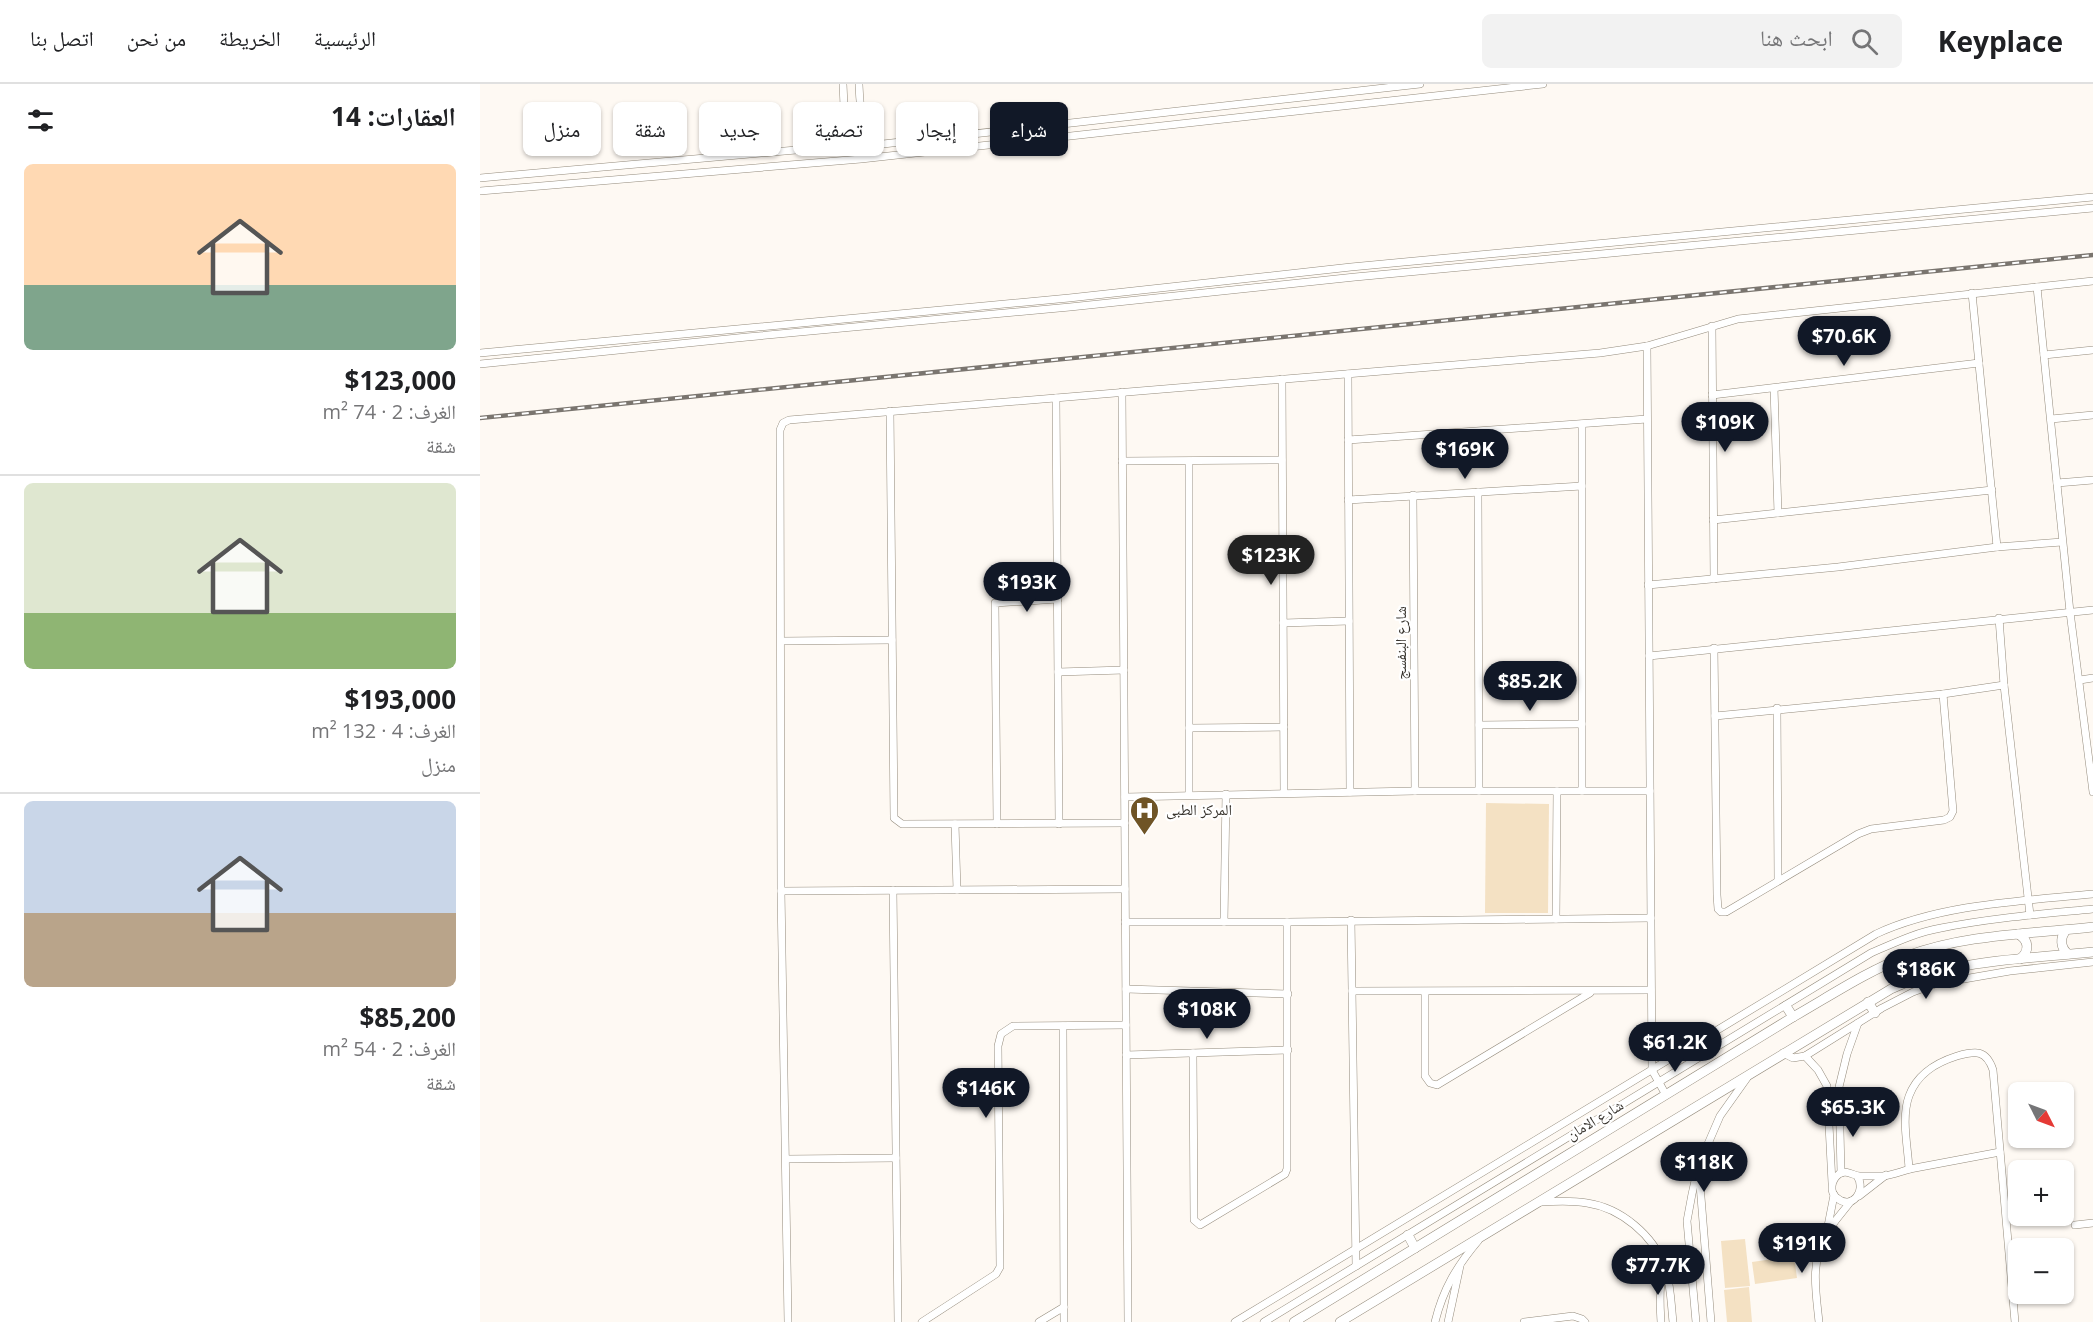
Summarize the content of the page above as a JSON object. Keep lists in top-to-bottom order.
{
  "streets": {
    "street": ["شارع البنفسج", "شارع الامان"]
  },
  "places": {
    "hospital": ["المركز الطبى"]
  },
  "north": "bottom right",
  "page": {
    "header": "Keyplace",
    "search": "ابحث هنا",
    "nav": [
      "الرئيسية",
      "الخريطة",
      "من نحن",
      "اتصل بنا"
    ],
    "heading": "العقارات: 14",
    "chip": [
      "شراء",
      "إيجار",
      "تصفية",
      "جديد",
      "شقة",
      "منزل"
    ],
    "list": [
      {
        "name": "$123,000",
        "note": "الغرف: 2 · 74 m² · شقة"
      },
      {
        "name": "$193,000",
        "note": "الغرف: 4 · 132 m² · منزل"
      },
      {
        "name": "$85,200",
        "note": "الغرف: 2 · 54 m² · شقة"
      }
    ],
    "price": [
      "$70.6K",
      "$109K",
      "$169K",
      "$123K",
      "$193K",
      "$85.2K",
      "$186K",
      "$108K",
      "$61.2K",
      "$146K",
      "$65.3K",
      "$118K",
      "$191K",
      "$77.7K"
    ],
    "map_buttons": ["+", "−"]
  }
}
